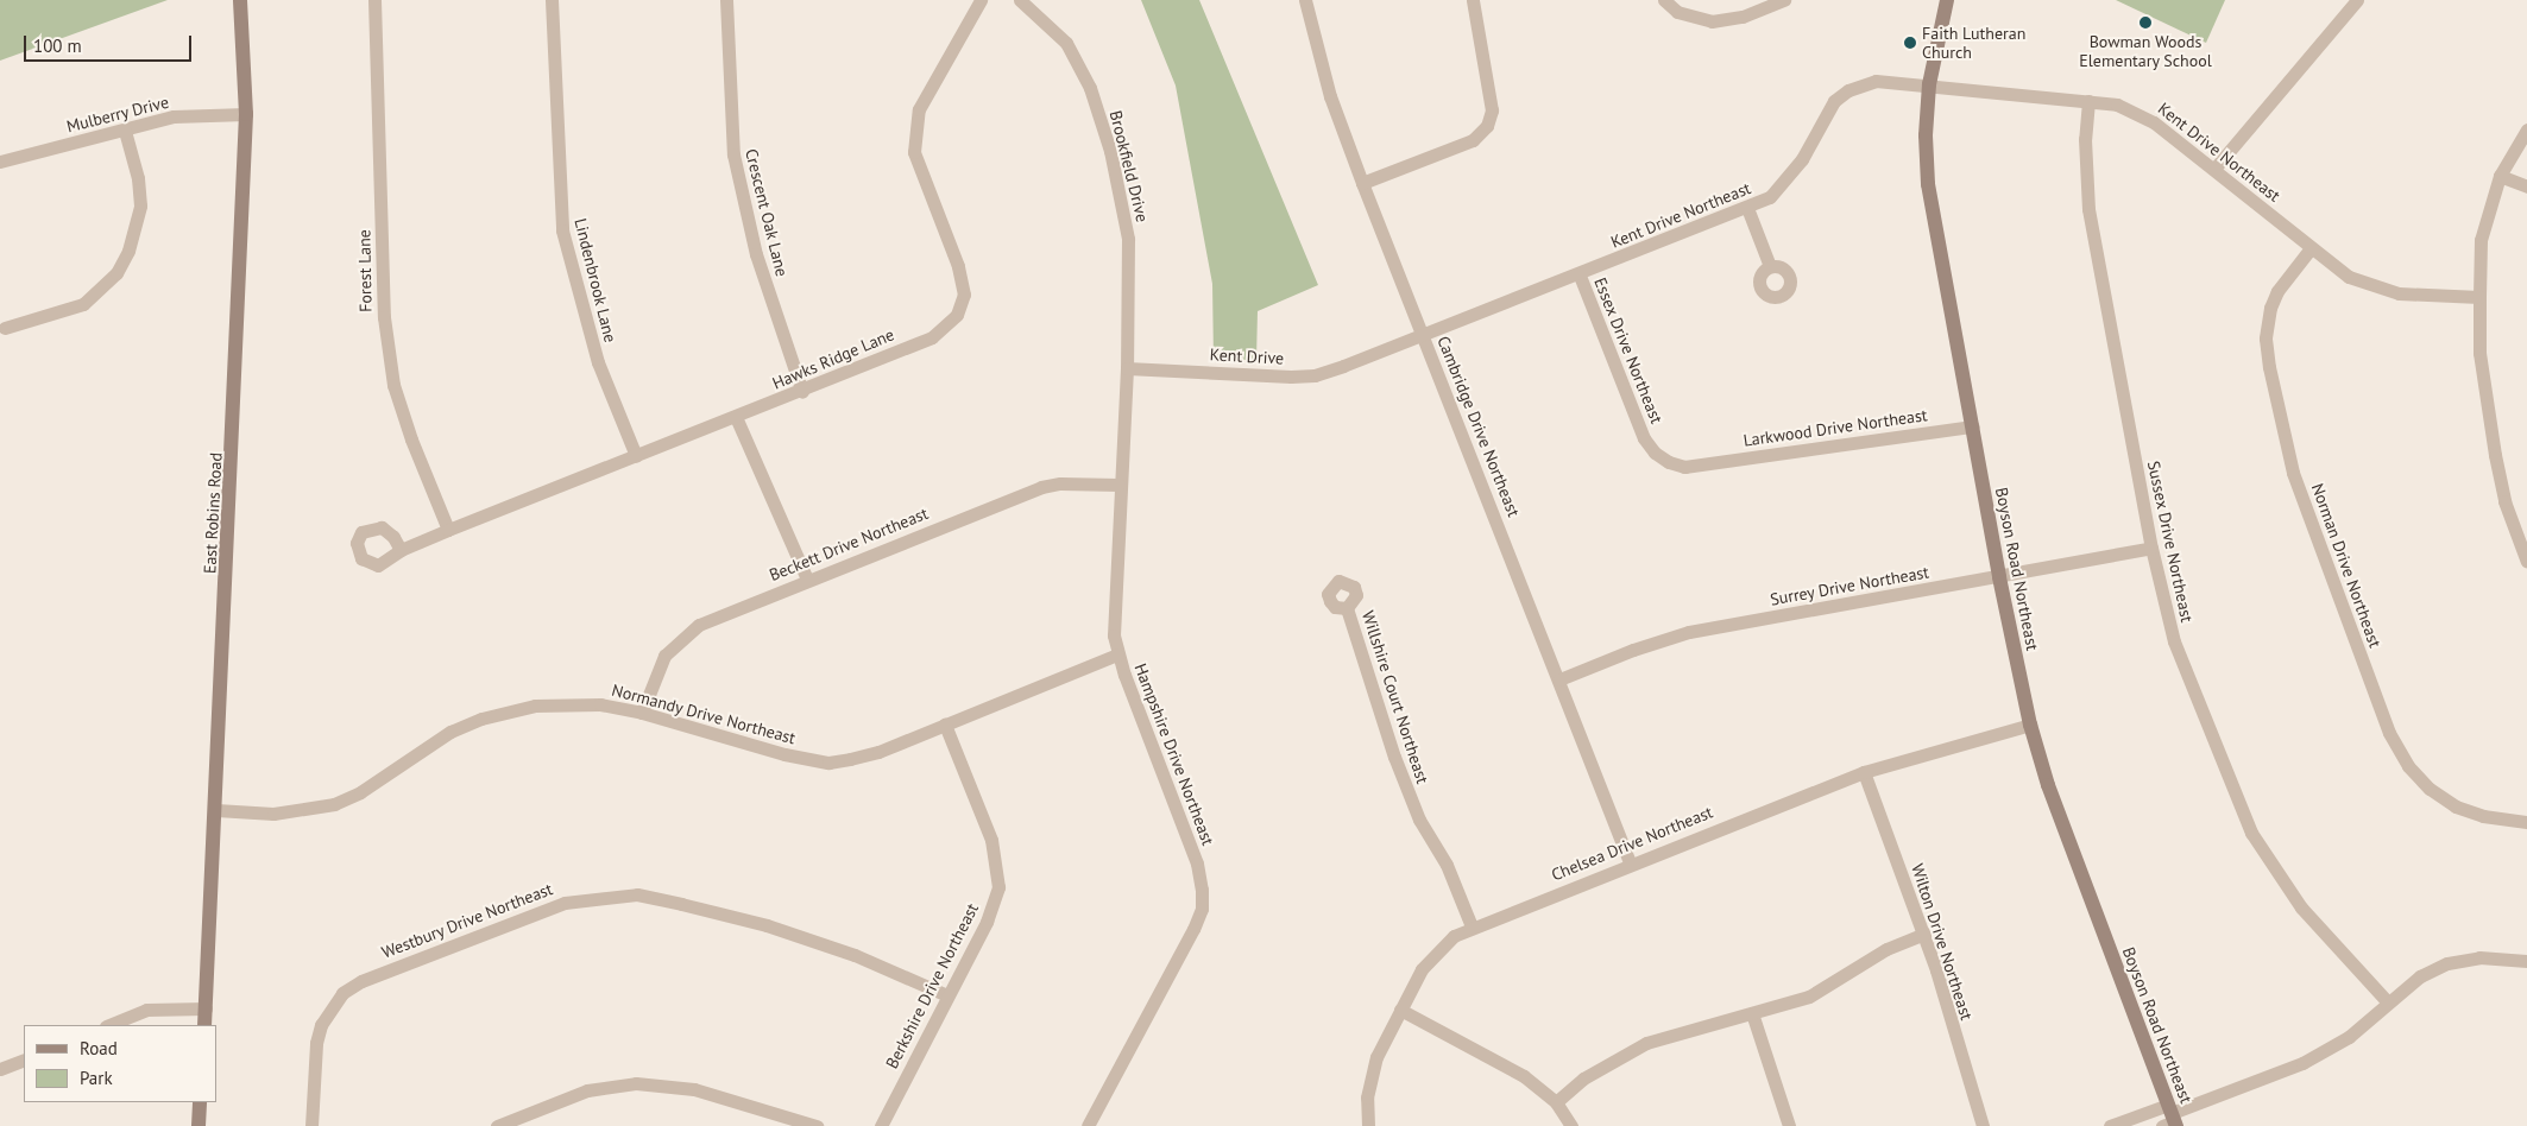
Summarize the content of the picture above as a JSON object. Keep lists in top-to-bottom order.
{
  "streets": {
    "main road": ["East Robins Road", "Boyson Road Northeast"],
    "street": [
      "Mulberry Drive",
      "Kent Drive Northeast",
      "Brookfield Drive",
      "Crescent Oak Lane",
      "Forest Lane",
      "Lindenbrook Lane",
      "Essex Drive Northeast",
      "Kent Drive",
      "Hawks Ridge Lane",
      "Cambridge Drive Northeast",
      "Larkwood Drive Northeast",
      "Sussex Drive Northeast",
      "Beckett Drive Northeast",
      "Norman Drive Northeast",
      "Surrey Drive Northeast",
      "Willshire Court Northeast",
      "Normandy Drive Northeast",
      "Hampshire Drive Northeast",
      "Chelsea Drive Northeast",
      "Westbury Drive Northeast",
      "Wilton Drive Northeast",
      "Berkshire Drive Northeast"
    ]
  },
  "crossings": [
    ["Mulberry Drive", "East Robins Road"],
    ["Kent Drive Northeast", "Essex Drive Northeast"],
    ["Kent Drive Northeast", "Kent Drive"],
    ["Kent Drive Northeast", "Cambridge Drive Northeast"],
    ["Kent Drive Northeast", "Sussex Drive Northeast"],
    ["Kent Drive Northeast", "Norman Drive Northeast"],
    ["Kent Drive Northeast", "Boyson Road Northeast"],
    ["Brookfield Drive", "Kent Drive"],
    ["Brookfield Drive", "Hampshire Drive Northeast"],
    ["Crescent Oak Lane", "Hawks Ridge Lane"],
    ["Forest Lane", "Hawks Ridge Lane"],
    ["Lindenbrook Lane", "Hawks Ridge Lane"],
    ["Essex Drive Northeast", "Larkwood Drive Northeast"],
    ["Kent Drive", "Hampshire Drive Northeast"],
    ["Cambridge Drive Northeast", "Surrey Drive Northeast"],
    ["Cambridge Drive Northeast", "Chelsea Drive Northeast"],
    ["Larkwood Drive Northeast", "Boyson Road Northeast"],
    ["East Robins Road", "Normandy Drive Northeast"],
    ["Sussex Drive Northeast", "Surrey Drive Northeast"],
    ["Beckett Drive Northeast", "Normandy Drive Northeast"],
    ["Beckett Drive Northeast", "Hampshire Drive Northeast"],
    ["Boyson Road Northeast", "Surrey Drive Northeast"],
    ["Boyson Road Northeast", "Chelsea Drive Northeast"],
    ["Willshire Court Northeast", "Chelsea Drive Northeast"],
    ["Normandy Drive Northeast", "Hampshire Drive Northeast"],
    ["Normandy Drive Northeast", "Berkshire Drive Northeast"],
    ["Chelsea Drive Northeast", "Wilton Drive Northeast"],
    ["Westbury Drive Northeast", "Berkshire Drive Northeast"]
  ],
  "places": ["Bowman Woods Elementary School", "Faith Lutheran Church"],
  "legend": ["Road", "Park"],
  "scale_bar": "100 m"
}
